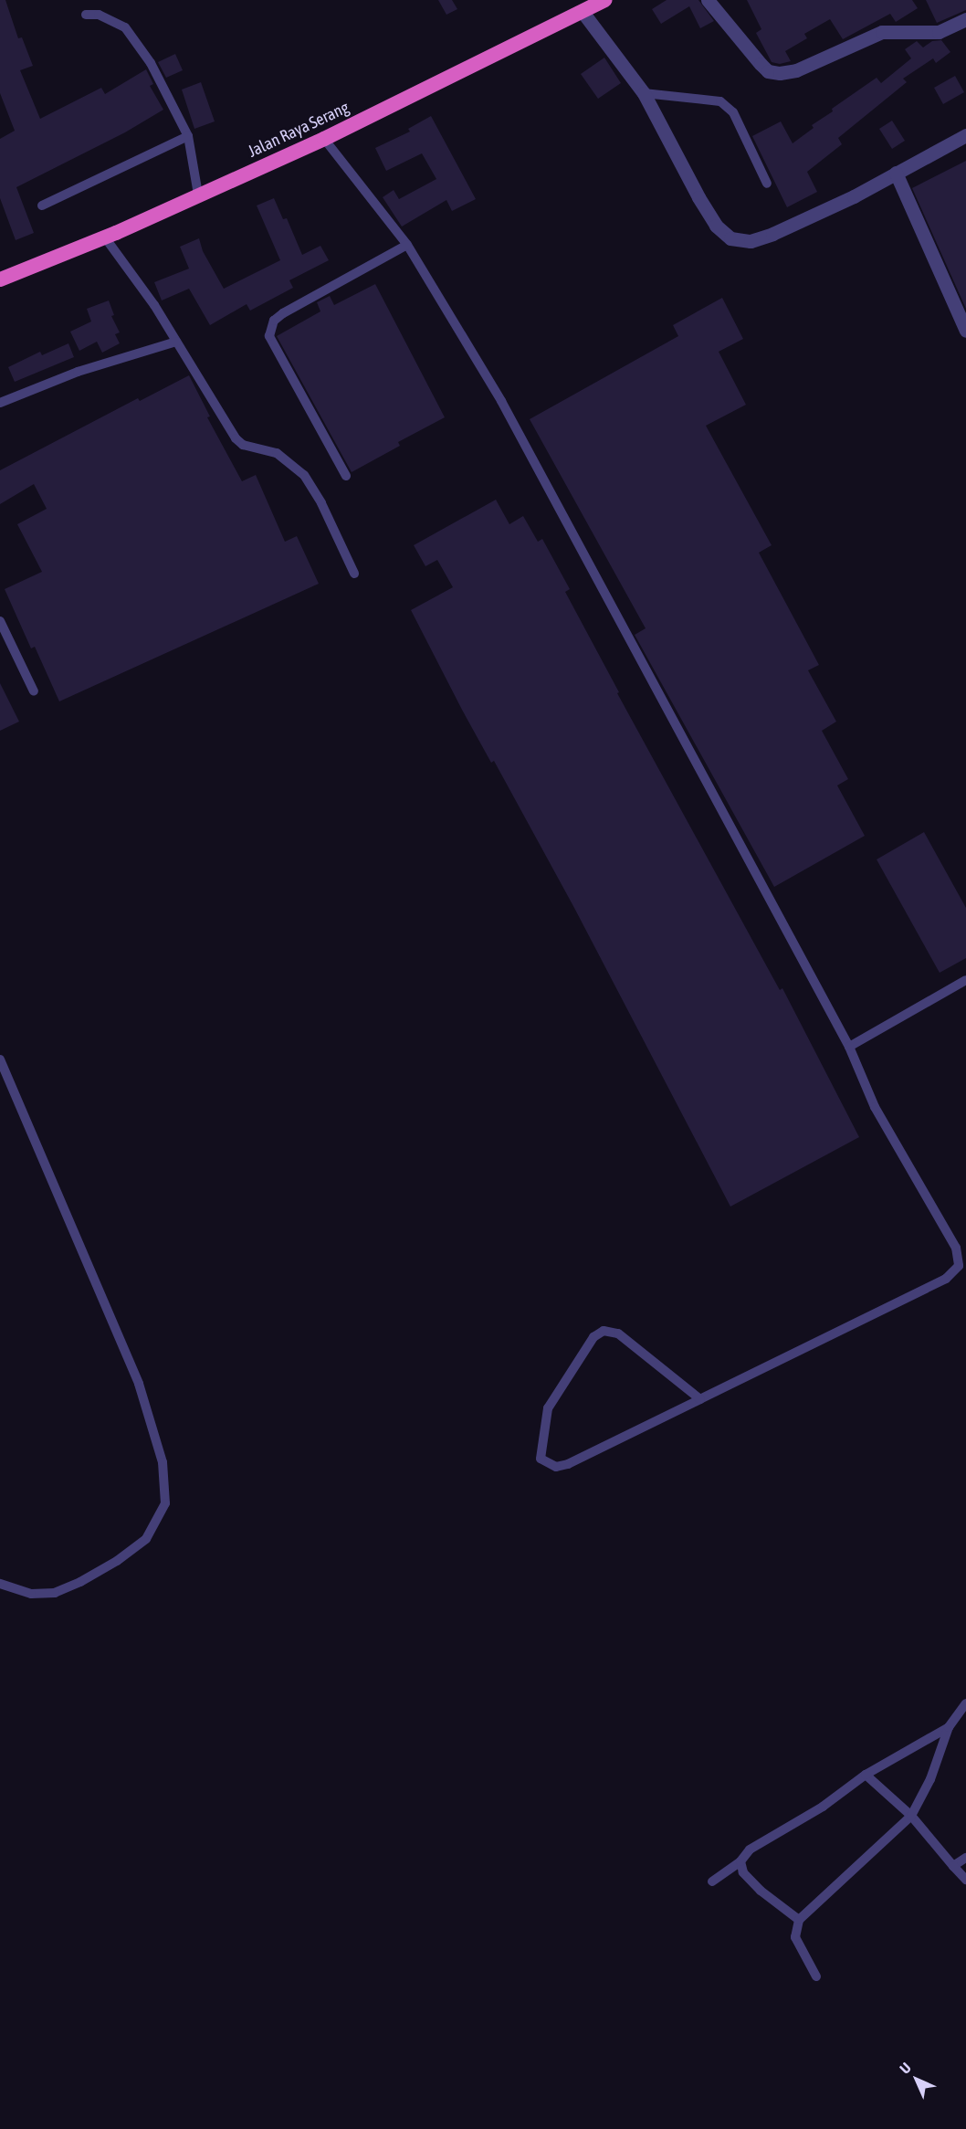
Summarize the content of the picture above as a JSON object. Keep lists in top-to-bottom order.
{
  "streets": {
    "highway": ["Jalan Raya Serang"]
  },
  "north": "top left"
}
